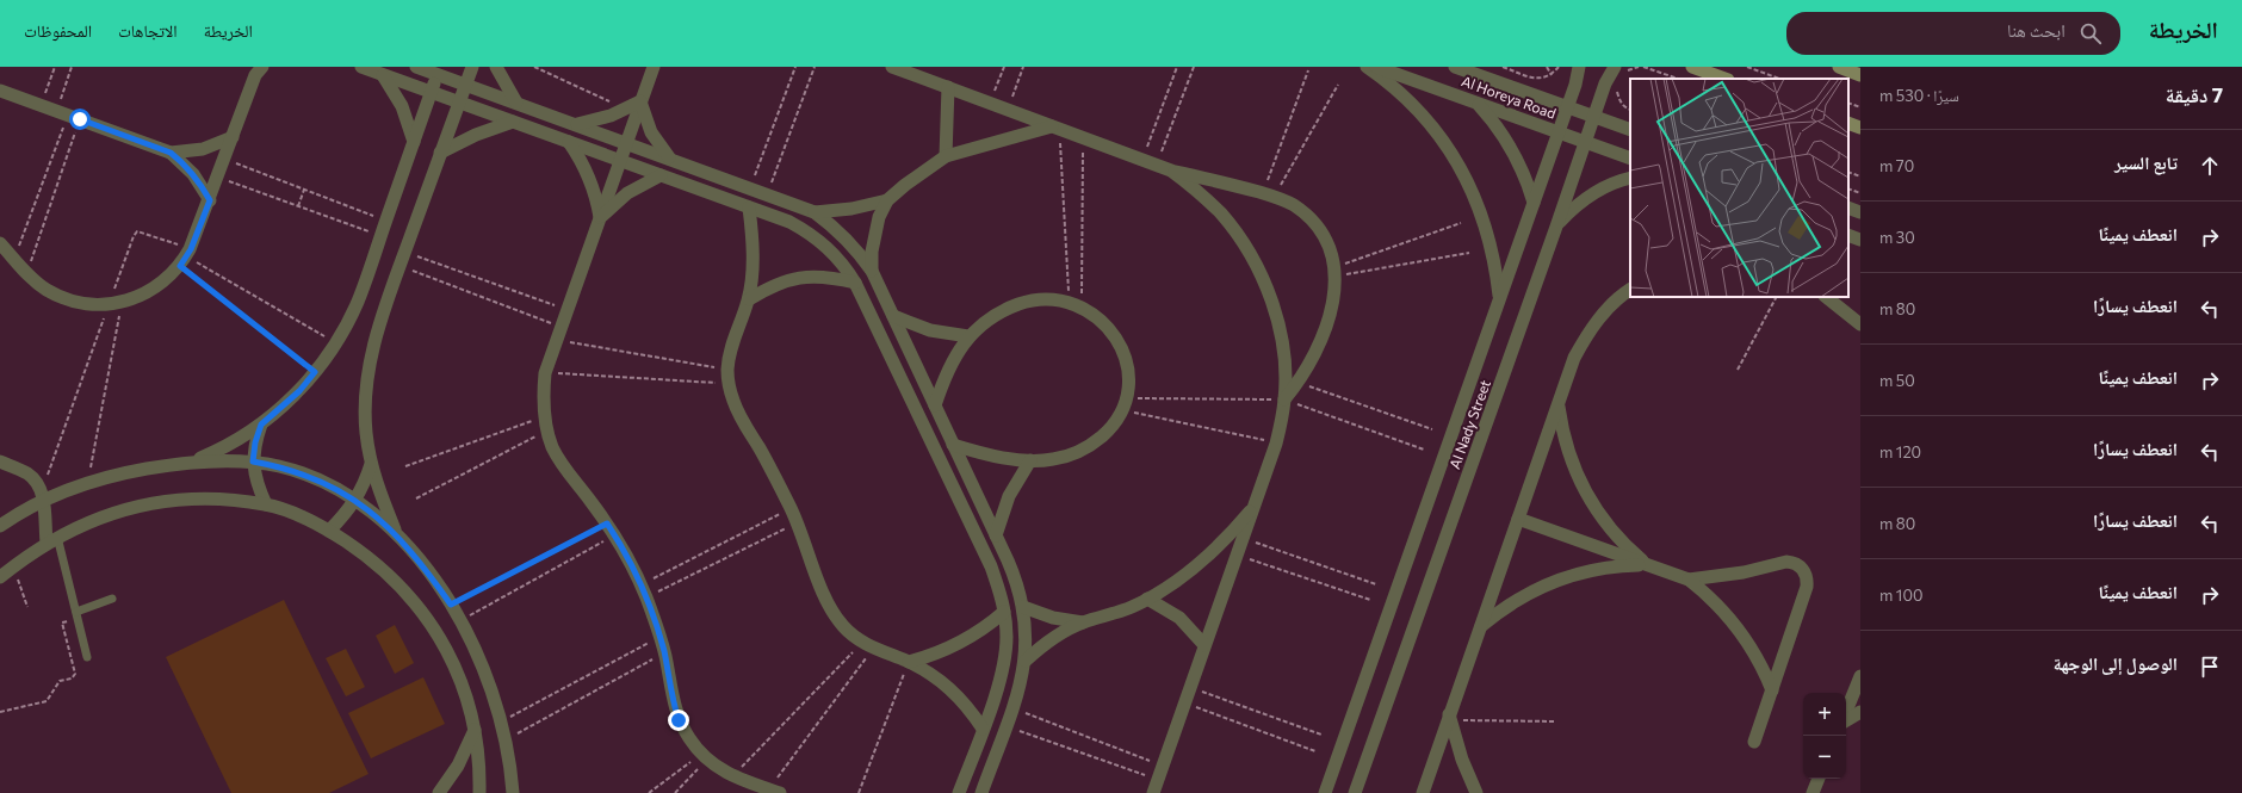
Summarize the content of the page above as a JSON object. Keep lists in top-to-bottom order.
{
  "streets": {
    "street": ["Al Horeya Road", "Al Nady Street"]
  },
  "crossings": [
    ["Al Horeya Road", "Al Nady Street"]
  ],
  "page": {
    "header": "الخريطة",
    "search": "ابحث هنا",
    "nav": ["الخريطة", "الاتجاهات", "المحفوظات"],
    "heading": ["7 دقيقة", "سيرًا · 530 m"],
    "list": [
      ["تابع السير", "70 m"],
      ["انعطف يمينًا", "30 m"],
      ["انعطف يسارًا", "80 m"],
      ["انعطف يمينًا", "50 m"],
      ["انعطف يسارًا", "120 m"],
      ["انعطف يسارًا", "80 m"],
      ["انعطف يمينًا", "100 m"],
      "الوصول إلى الوجهة"
    ],
    "map_buttons": ["+", "−"]
  }
}
